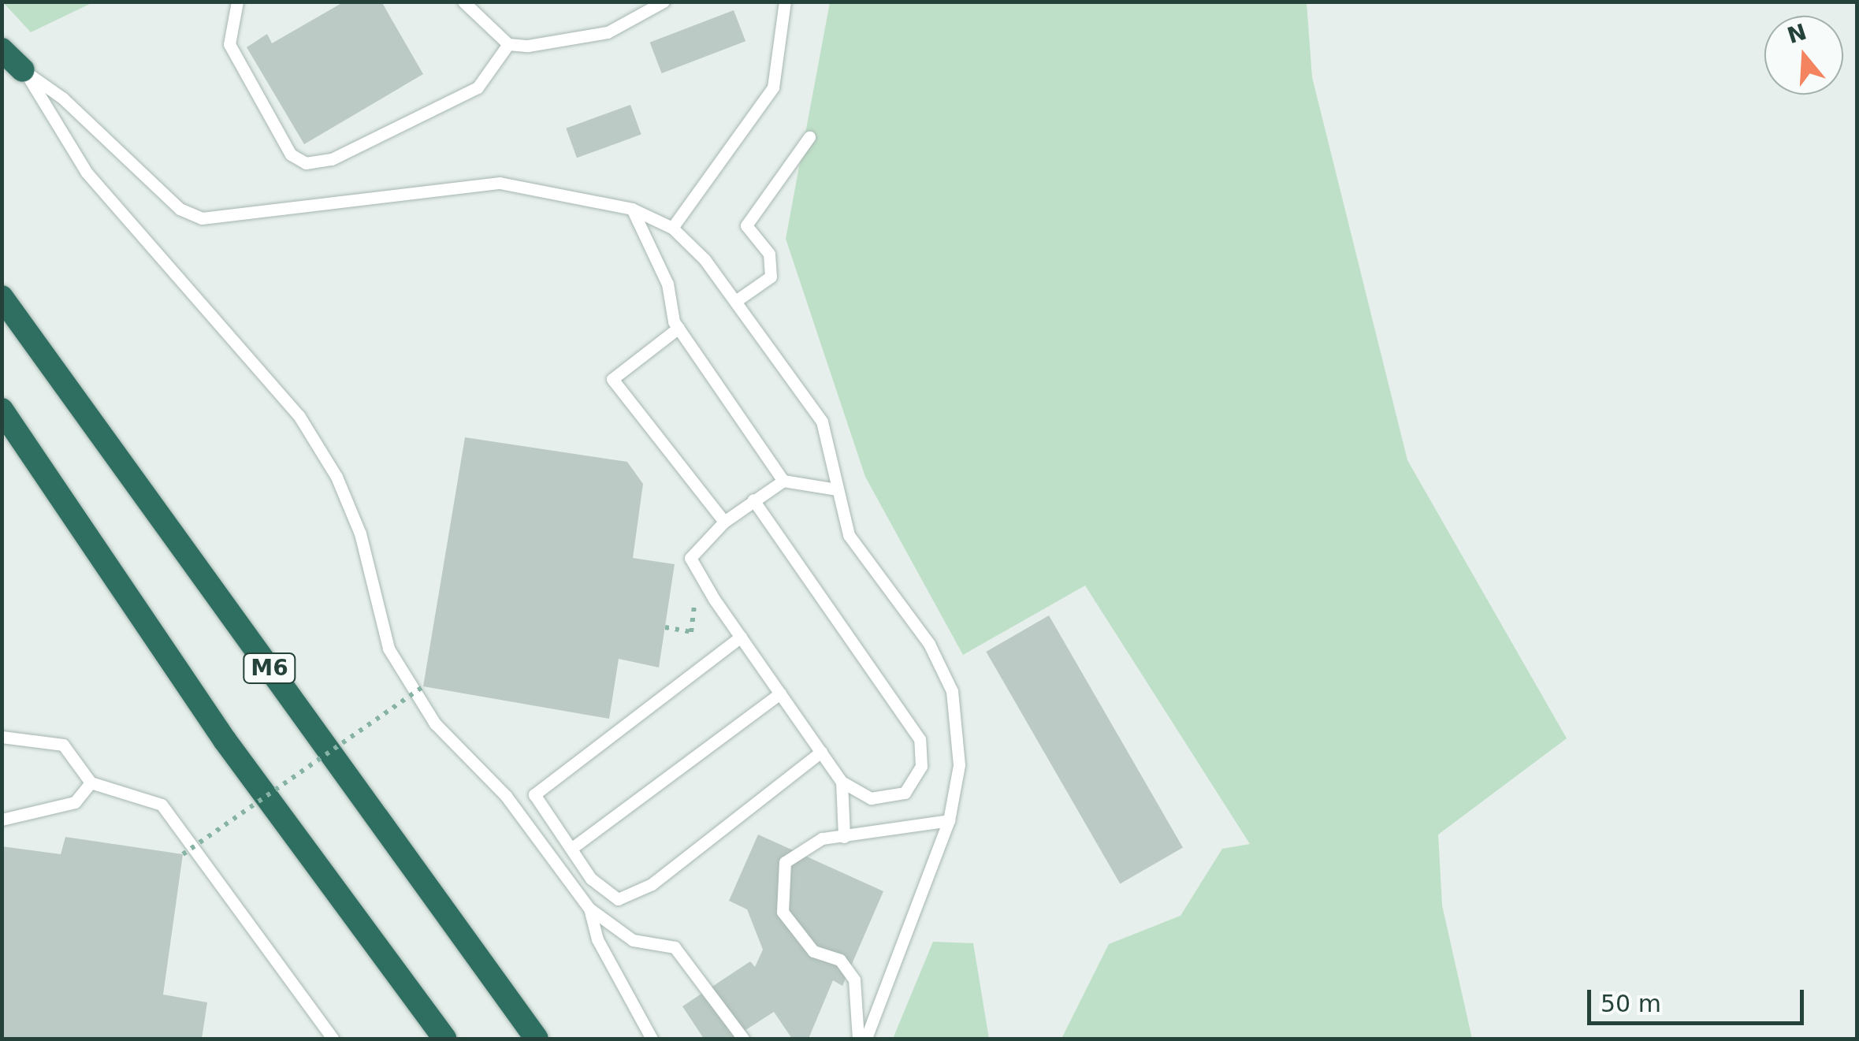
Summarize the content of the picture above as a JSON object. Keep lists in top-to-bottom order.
{
  "streets": {
    "highway": ["M6"]
  },
  "scale_bar": "50 m",
  "north": "top"
}
